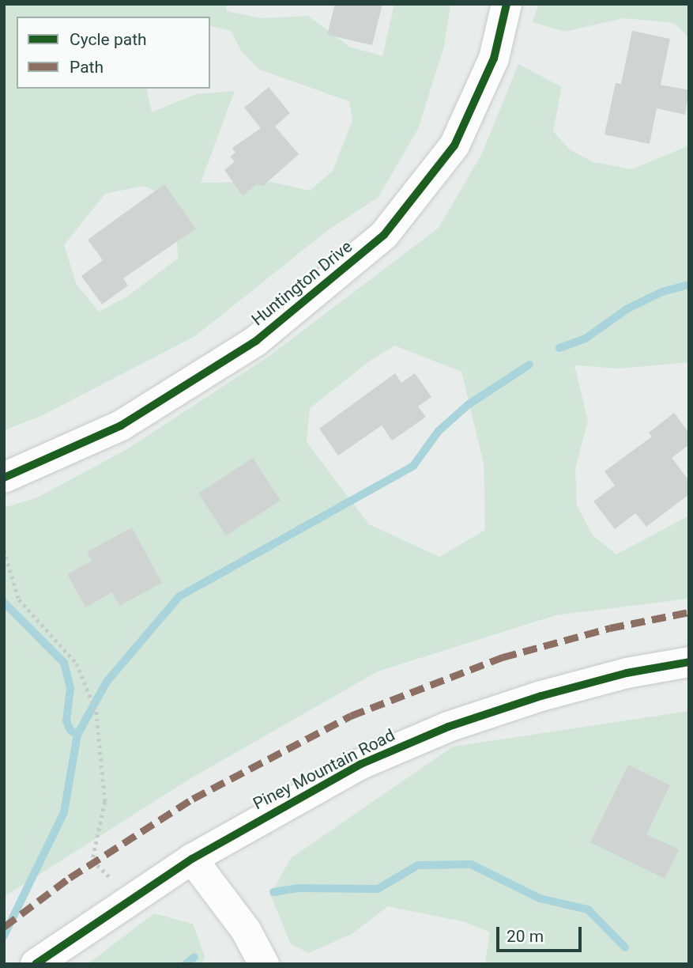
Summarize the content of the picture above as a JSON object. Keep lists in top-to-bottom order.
{
  "streets": {
    "street": ["Huntington Drive", "Piney Mountain Road"]
  },
  "legend": ["Cycle path", "Path"],
  "scale_bar": "20 m"
}
